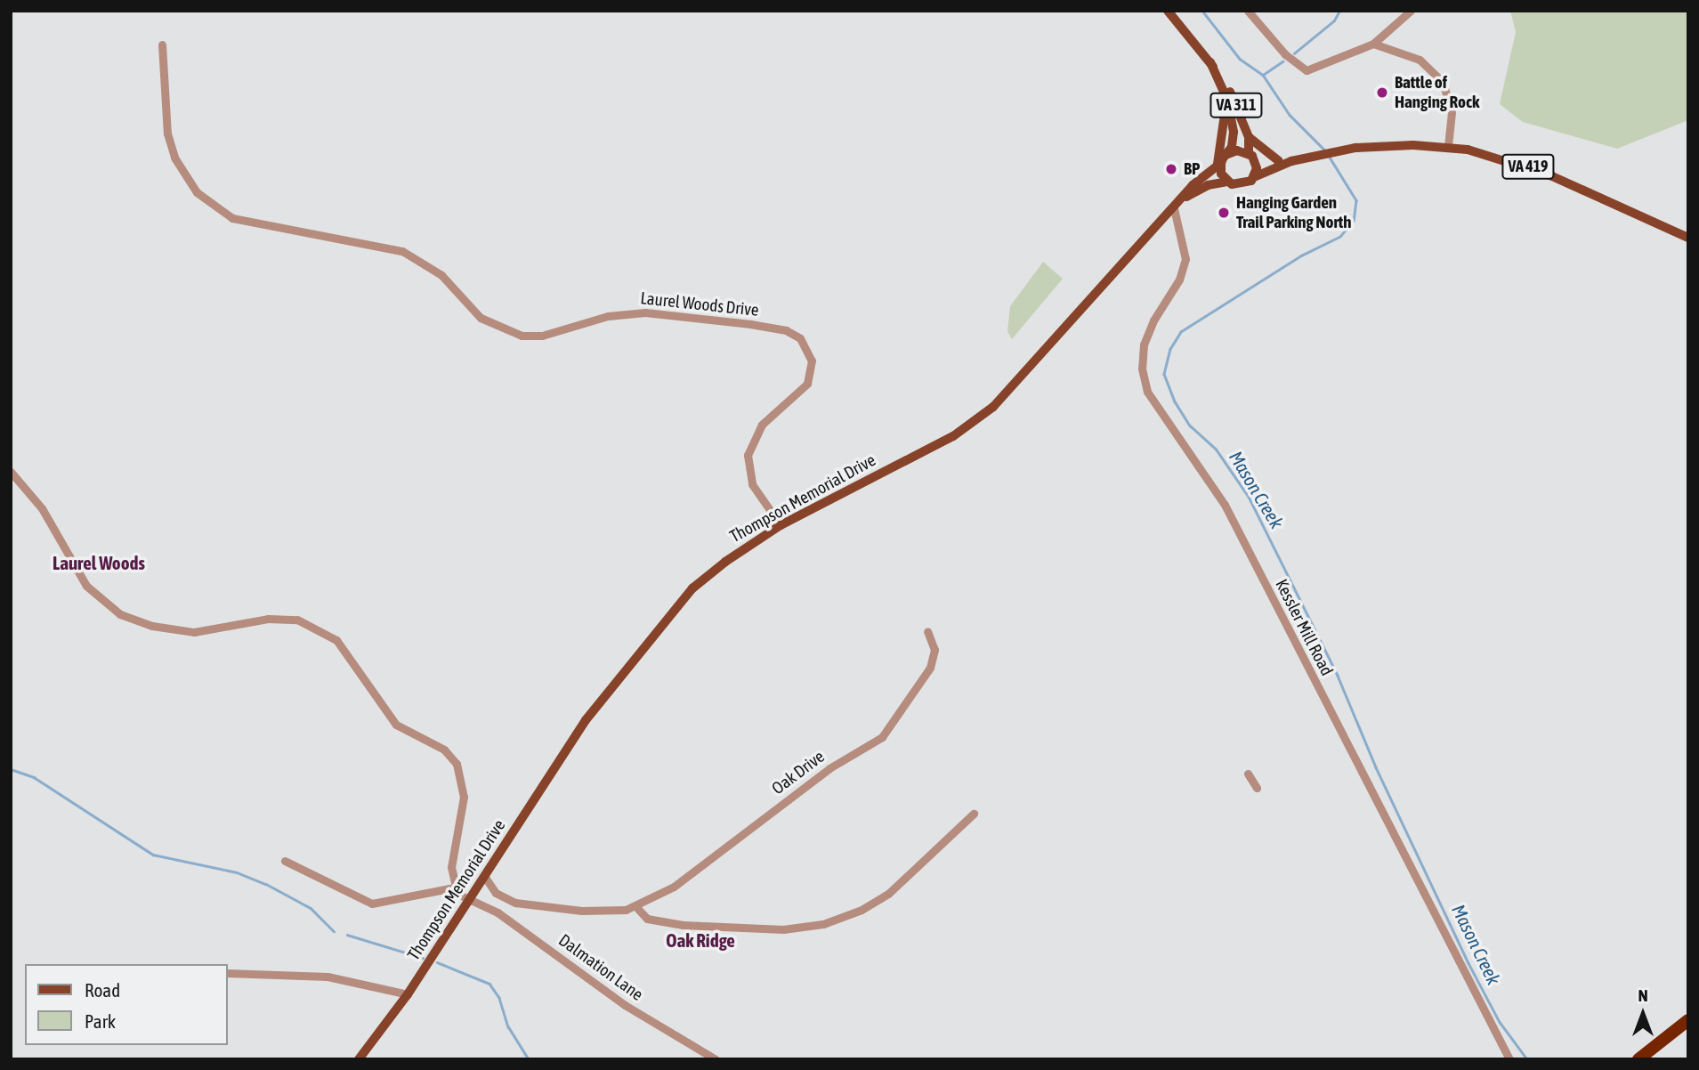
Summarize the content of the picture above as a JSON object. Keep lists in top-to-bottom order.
{
  "streets": {
    "main road": ["VA 311", "VA 419", "Thompson Memorial Drive"],
    "street": [
      "Laurel Woods Drive",
      "Kessler Mill Road",
      "Oak Drive",
      "Dalmation Lane"
    ]
  },
  "crossings": [
    ["VA 311", "VA 419"],
    ["VA 311", "Thompson Memorial Drive"],
    ["VA 419", "Thompson Memorial Drive"],
    ["Laurel Woods Drive", "Thompson Memorial Drive"],
    ["Thompson Memorial Drive", "Kessler Mill Road"],
    ["Thompson Memorial Drive", "Oak Drive"],
    ["Thompson Memorial Drive", "Dalmation Lane"]
  ],
  "districts": ["Laurel Woods", "Oak Ridge"],
  "water": ["Mason Creek"],
  "places": ["Battle of Hanging Rock", "BP", "Hanging Garden Trail Parking North"],
  "legend": ["Road", "Park"],
  "north": "top"
}
